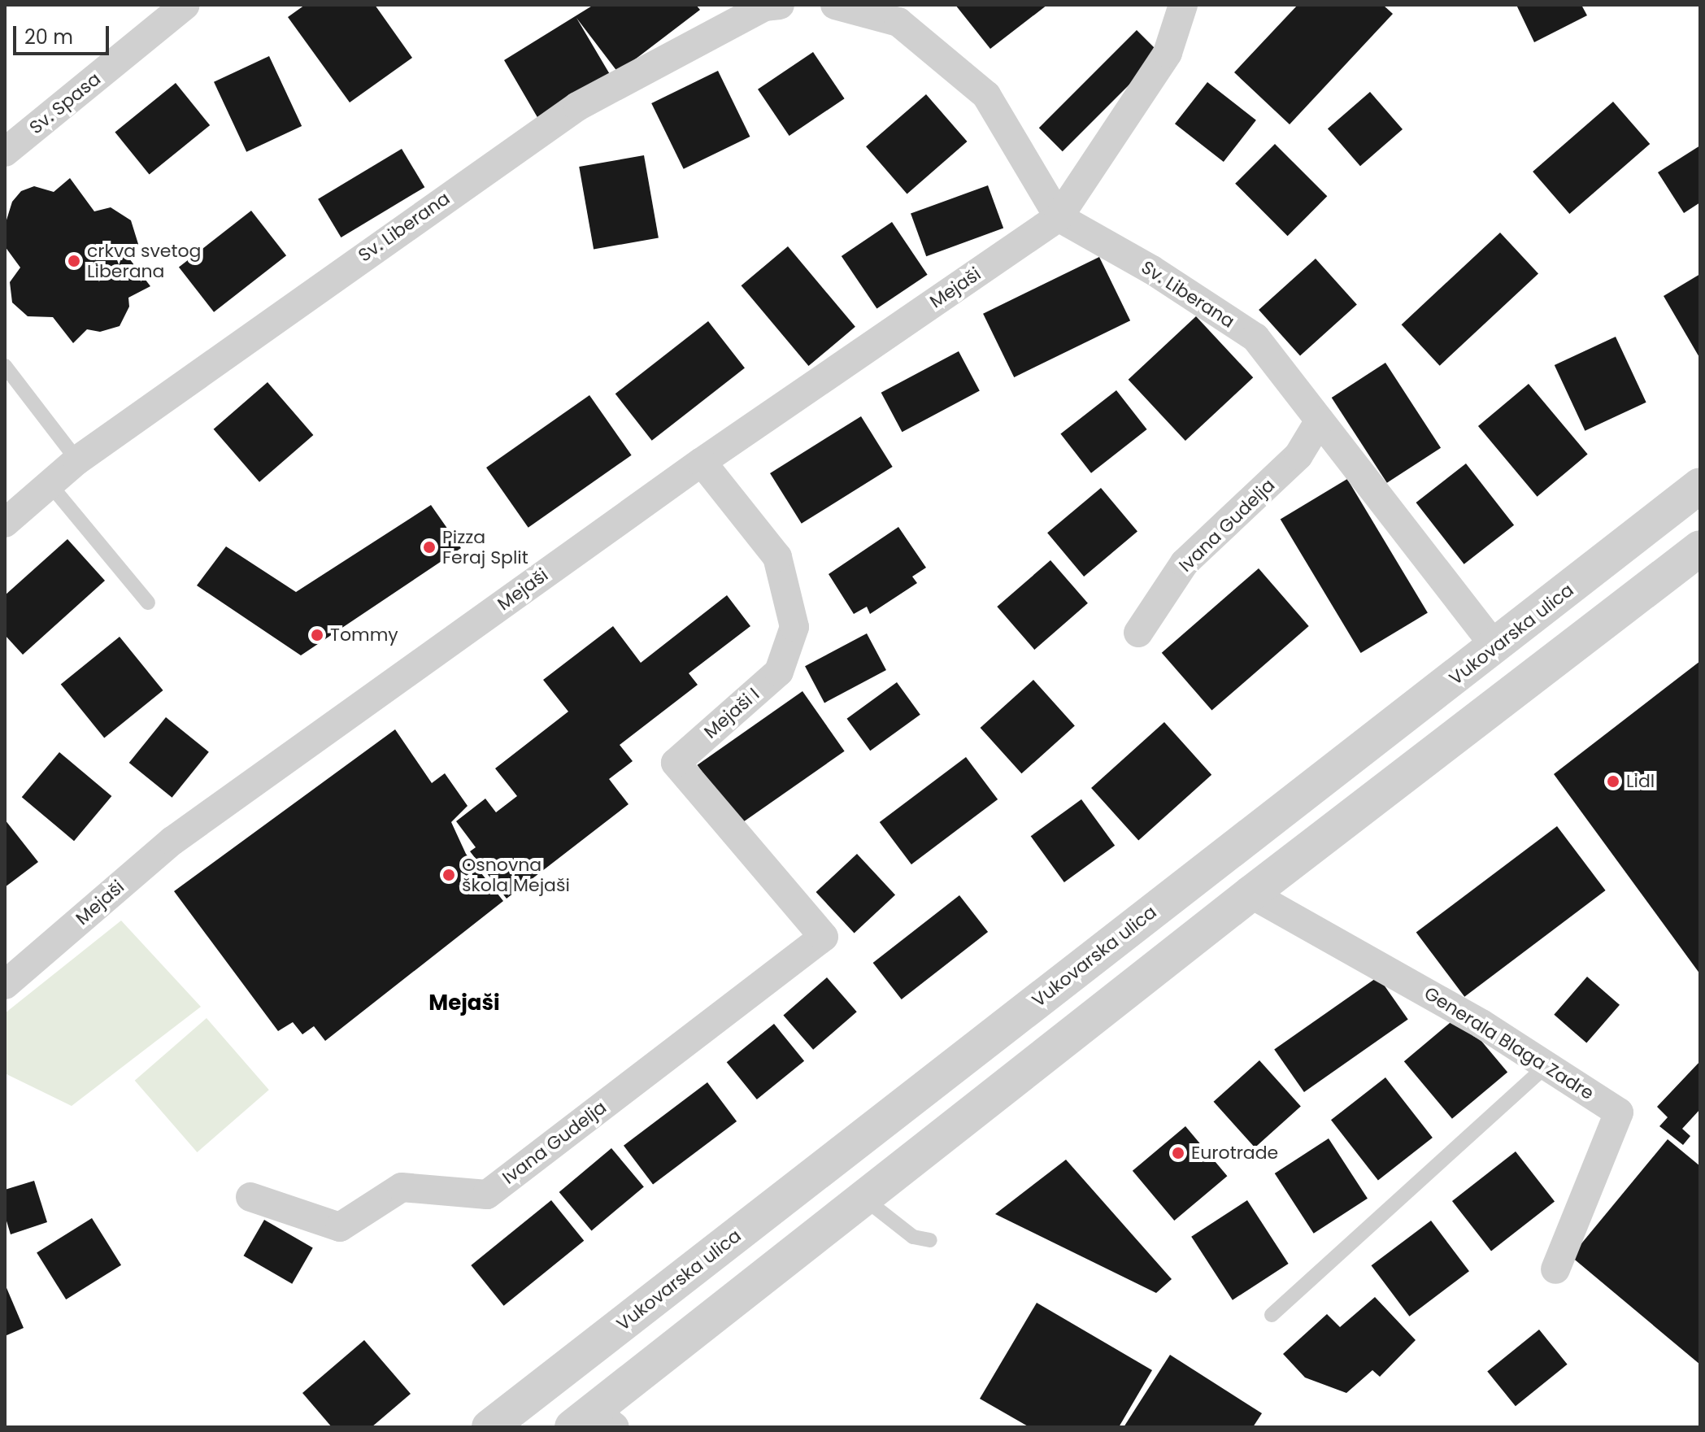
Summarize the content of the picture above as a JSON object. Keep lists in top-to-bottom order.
{
  "streets": {
    "street": [
      "Sv. Spasa",
      "Sv. Liberana",
      "Mejaši",
      "Ivana Gudelja",
      "Vukovarska ulica",
      "Mejaši I",
      "Generala Blaga Zadre"
    ]
  },
  "crossings": [
    ["Sv. Liberana", "Mejaši"],
    ["Sv. Liberana", "Ivana Gudelja"],
    ["Sv. Liberana", "Vukovarska ulica"],
    ["Mejaši", "Mejaši I"],
    ["Ivana Gudelja", "Mejaši I"]
  ],
  "districts": ["Mejaši"],
  "places": [
    "crkva svetog Liberana",
    "Pizza Feraj Split",
    "Tommy",
    "Lidl",
    "Osnovna škola Mejaši",
    "Eurotrade"
  ],
  "scale_bar": "20 m"
}
